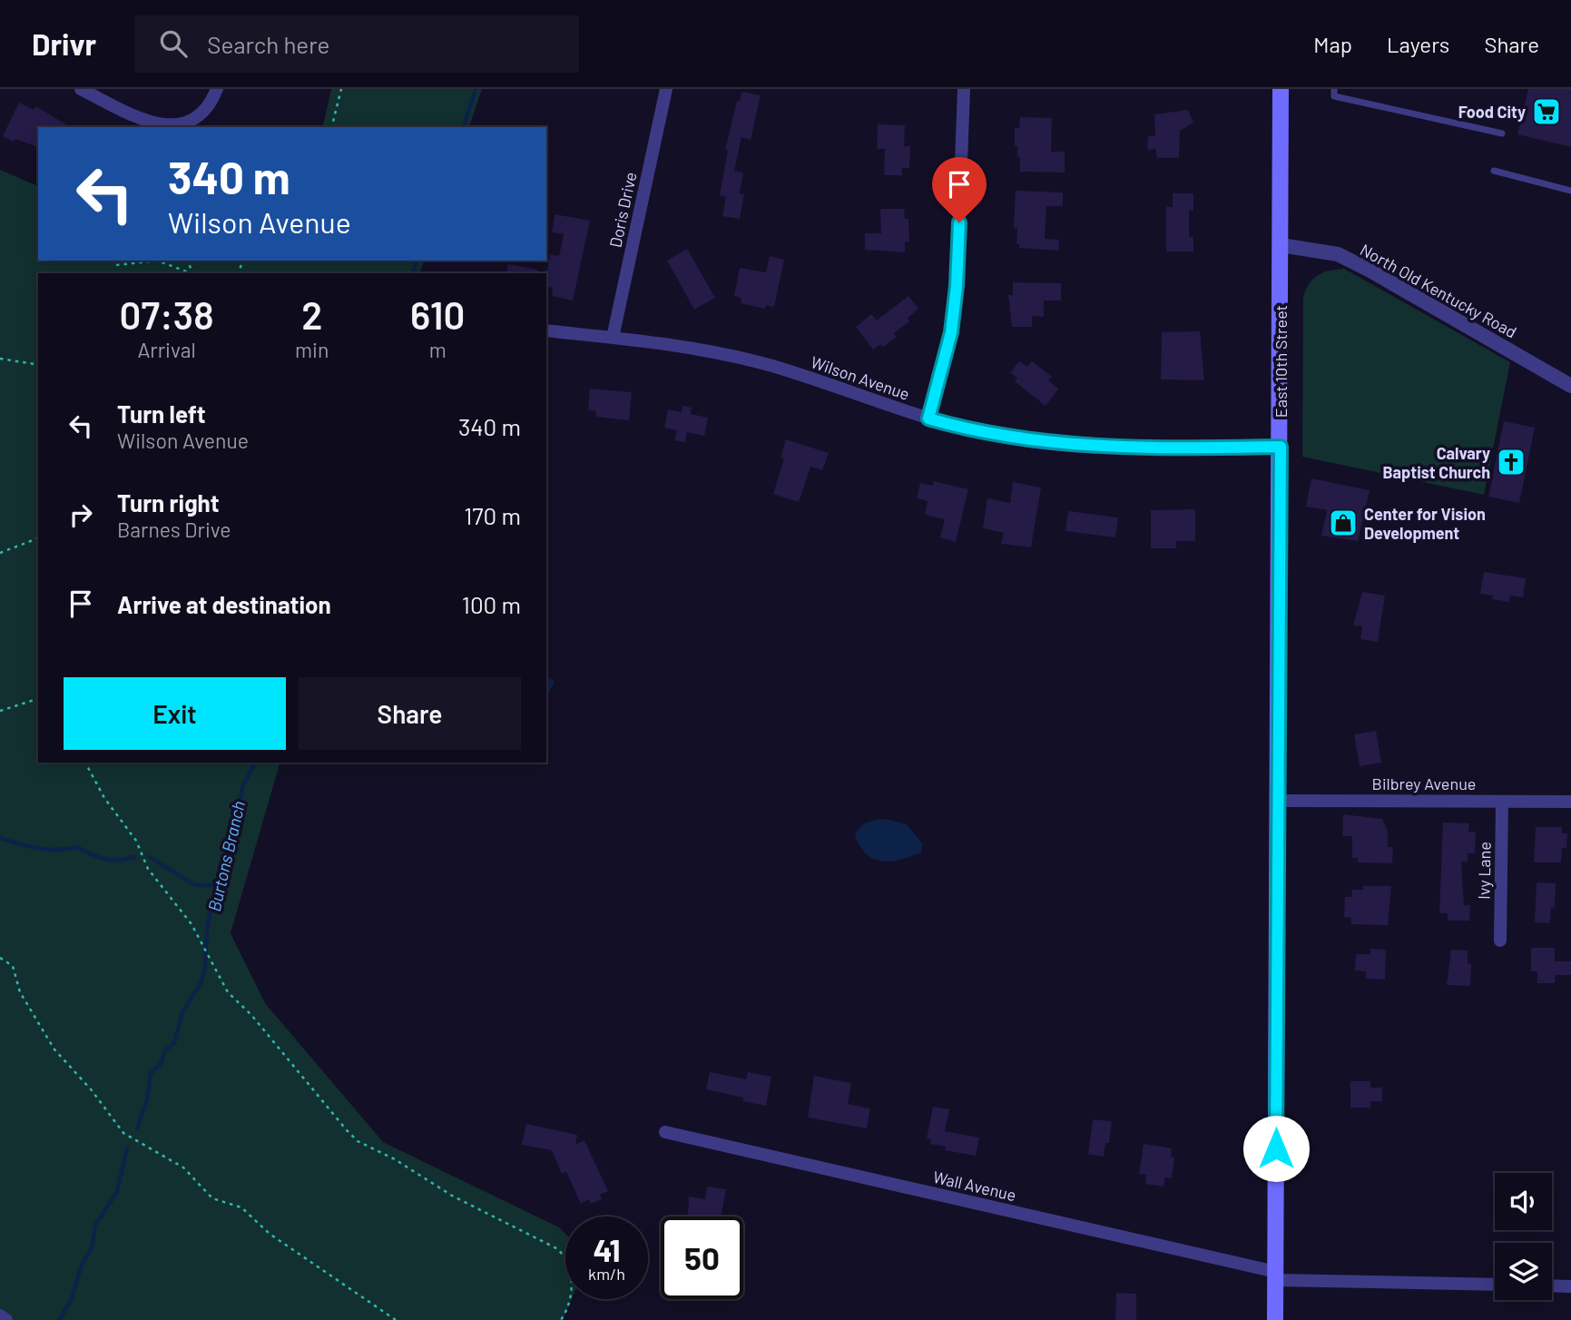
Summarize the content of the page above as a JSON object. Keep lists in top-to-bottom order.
{
  "streets": {
    "main road": ["East 10th Street"],
    "street": [
      "Doris Drive",
      "North Old Kentucky Road",
      "Wilson Avenue",
      "Bilbrey Avenue",
      "Ivy Lane",
      "Wall Avenue"
    ]
  },
  "crossings": [
    ["Doris Drive", "Wilson Avenue"],
    ["North Old Kentucky Road", "East 10th Street"],
    ["East 10th Street", "Wilson Avenue"],
    ["East 10th Street", "Bilbrey Avenue"],
    ["East 10th Street", "Wall Avenue"],
    ["Bilbrey Avenue", "Ivy Lane"]
  ],
  "water": ["Burtons Branch"],
  "places": {
    "supermarket": ["Food City"],
    "church": ["Calvary Baptist Church"],
    "shop": ["Center for Vision Development"]
  },
  "page": {
    "header": "Drivr",
    "search": "Search here",
    "nav": ["Map", "Layers", "Share"],
    "turn": ["340 m", "Wilson Avenue"],
    "eta": [
      "07:38",
      "Arrival",
      "2",
      "min",
      "610",
      "m"
    ],
    "list": [
      {
        "name": "Turn left",
        "note": "Wilson Avenue",
        "value": "340 m"
      },
      {
        "name": "Turn right",
        "note": "Barnes Drive",
        "value": "170 m"
      },
      {
        "name": "Arrive at destination",
        "value": "100 m"
      }
    ],
    "buttons": ["Exit", "Share"],
    "speed": "41 km/h",
    "limit": "50"
  }
}
